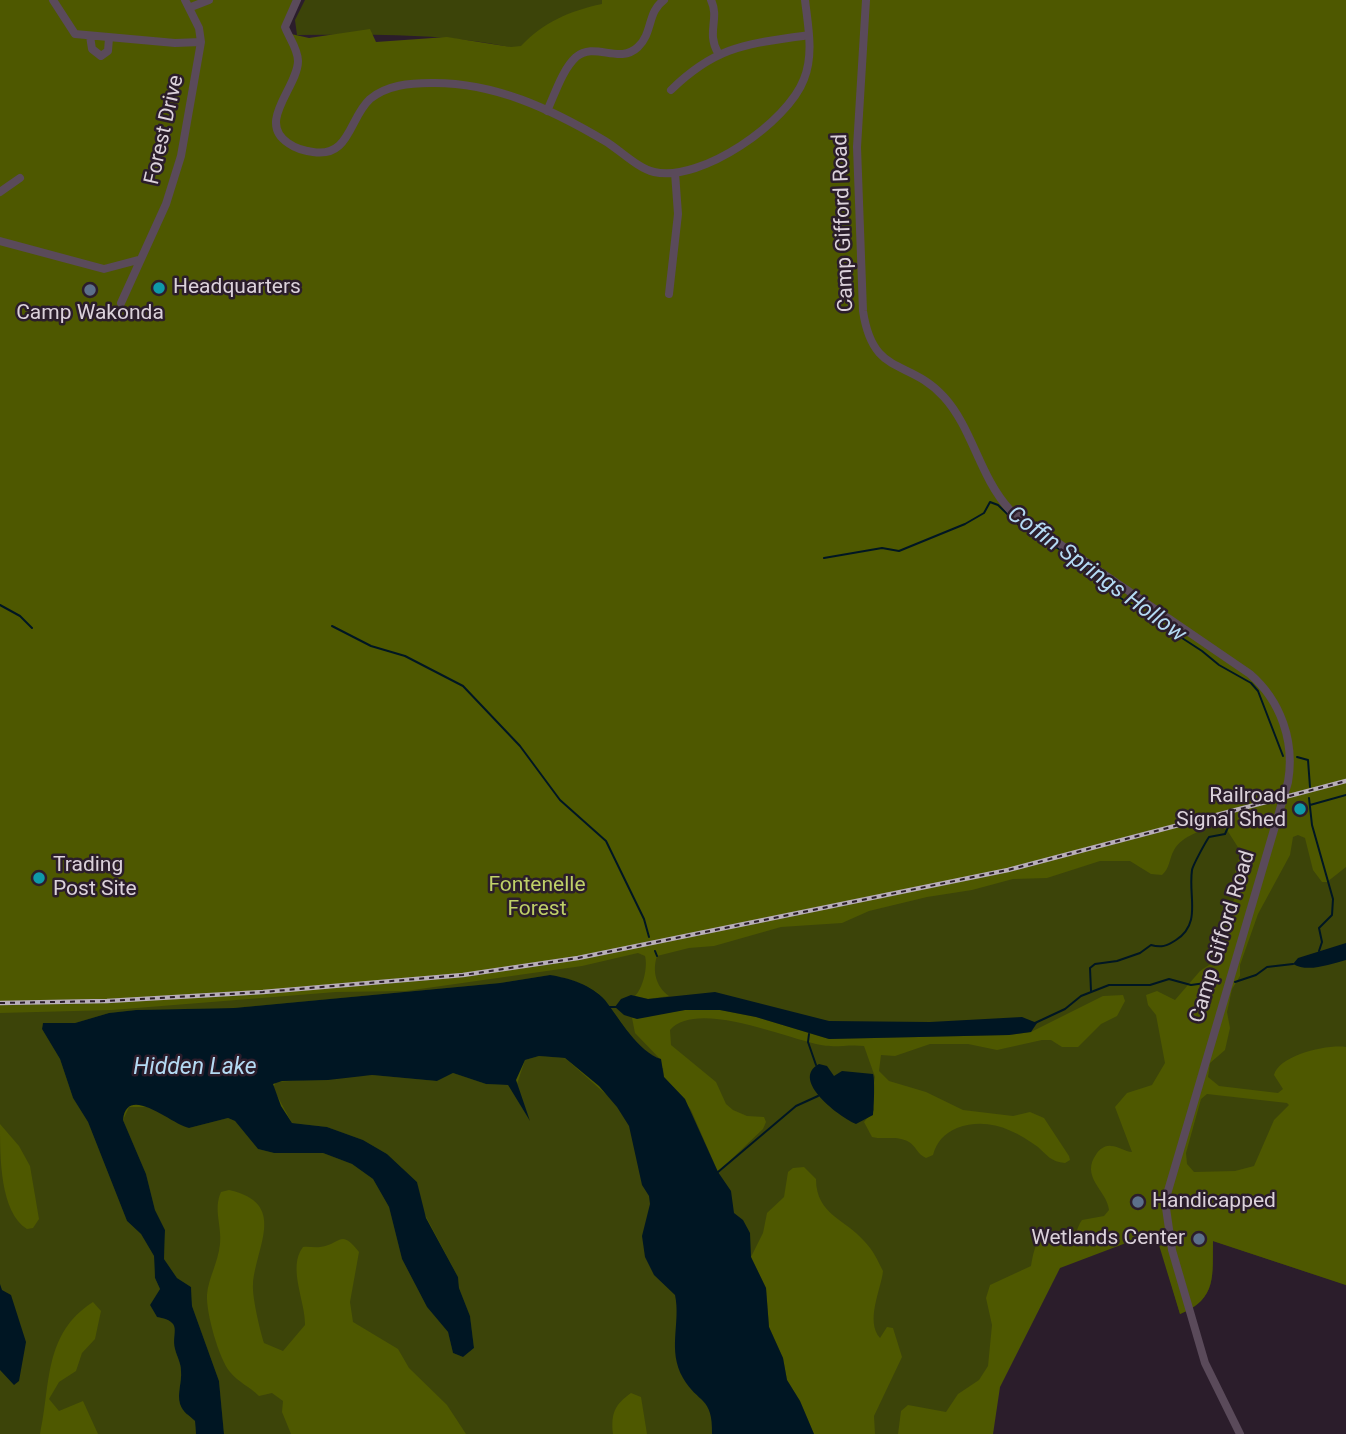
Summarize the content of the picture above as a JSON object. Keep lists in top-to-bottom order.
{
  "streets": {
    "street": ["Forest Drive", "Camp Gifford Road"]
  },
  "water": ["Coffin Springs Hollow", "Hidden Lake"],
  "parks": ["Fontenelle Forest"],
  "places": [
    "Headquarters",
    "Camp Wakonda",
    "Railroad Signal Shed",
    "Trading Post Site",
    "Handicapped",
    "Wetlands Center"
  ]
}
